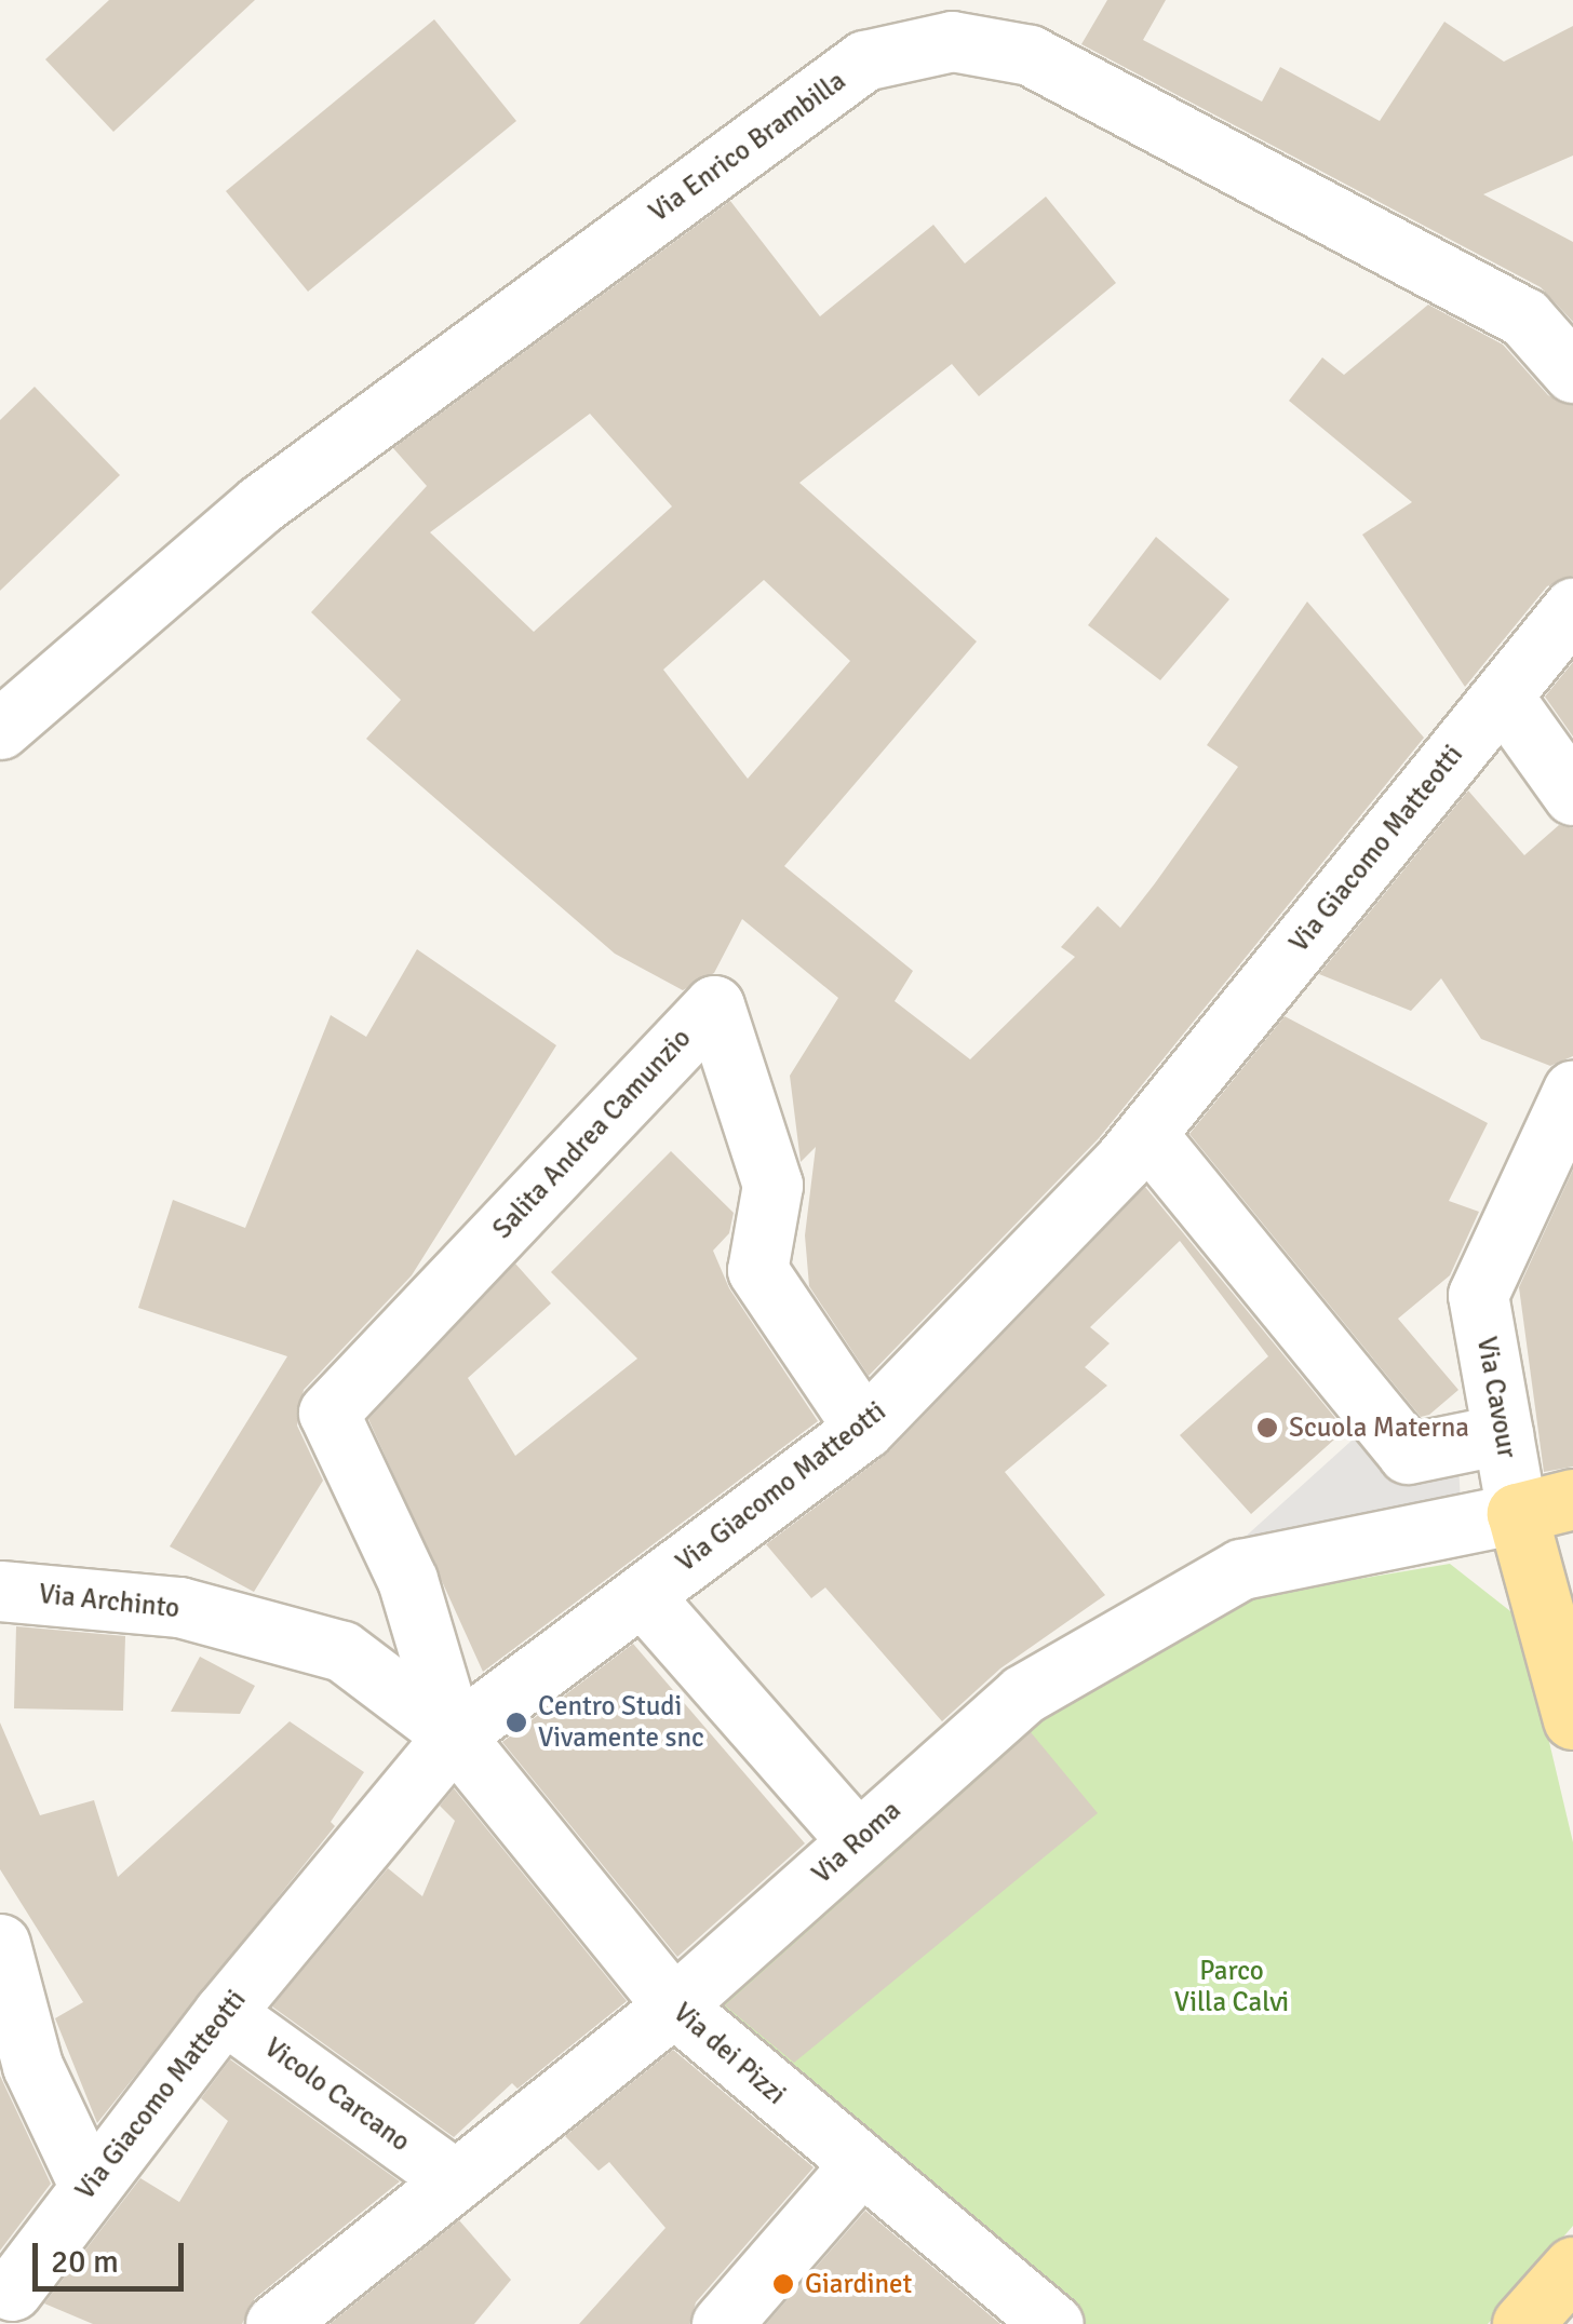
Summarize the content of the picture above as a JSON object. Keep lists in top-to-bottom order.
{
  "streets": {
    "main road": ["Via Cavour"],
    "street": [
      "Via Enrico Brambilla",
      "Via Giacomo Matteotti",
      "Salita Andrea Camunzio",
      "Via Archinto",
      "Via Roma",
      "Via dei Pizzi",
      "Vicolo Carcano"
    ]
  },
  "crossings": [
    ["Via Giacomo Matteotti", "Salita Andrea Camunzio"],
    ["Via Giacomo Matteotti", "Via Archinto"],
    ["Via Giacomo Matteotti", "Via dei Pizzi"],
    ["Via Giacomo Matteotti", "Vicolo Carcano"],
    ["Salita Andrea Camunzio", "Via Archinto"],
    ["Salita Andrea Camunzio", "Via dei Pizzi"],
    ["Via Cavour", "Via Roma"],
    ["Via Archinto", "Via dei Pizzi"],
    ["Via Roma", "Via dei Pizzi"],
    ["Via Roma", "Vicolo Carcano"]
  ],
  "parks": ["Parco Villa Calvi"],
  "places": ["Scuola Materna", "Centro Studi Vivamente snc", "Giardinet"],
  "scale_bar": "20 m"
}
